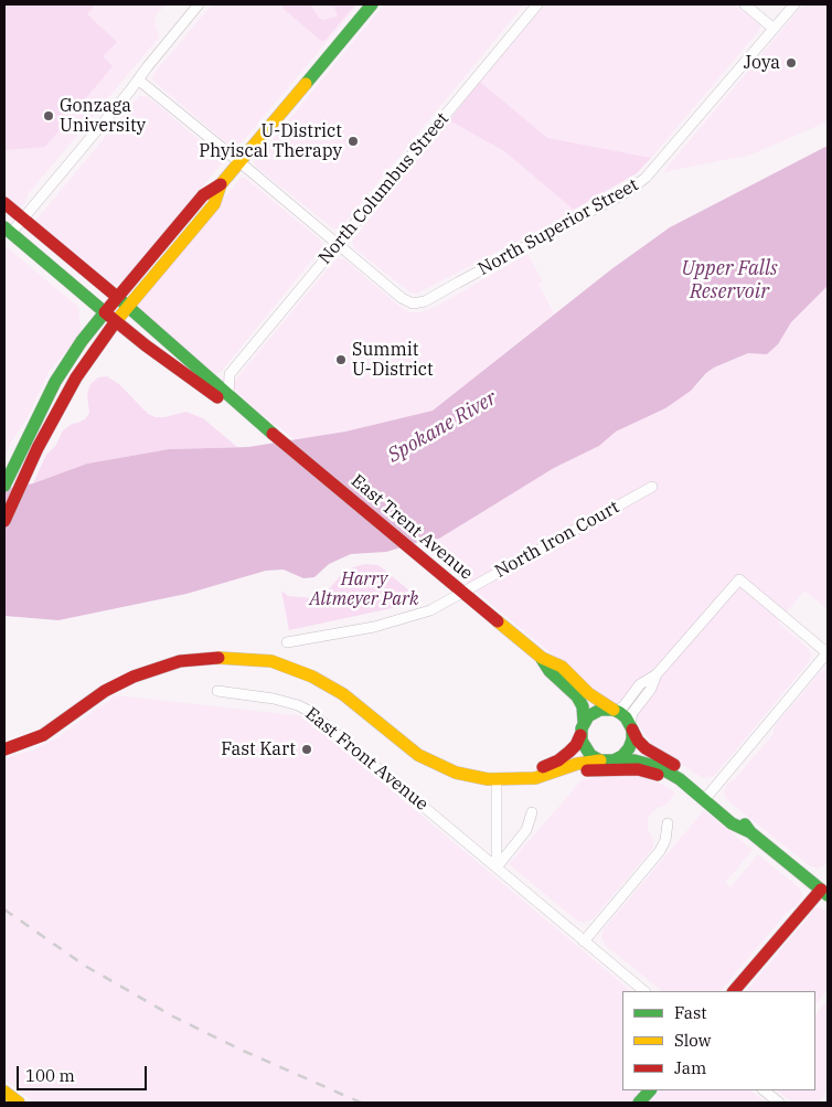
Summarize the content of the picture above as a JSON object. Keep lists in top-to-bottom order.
{
  "streets": {
    "main road": ["East Trent Avenue"],
    "street": [
      "North Columbus Street",
      "North Superior Street",
      "North Iron Court",
      "East Front Avenue"
    ]
  },
  "crossings": [
    ["North Columbus Street", "North Superior Street"],
    ["East Trent Avenue", "North Iron Court"]
  ],
  "water": ["Upper Falls Reservoir", "Spokane River"],
  "parks": ["Harry Altmeyer Park"],
  "places": [
    "Joya",
    "Gonzaga University",
    "U-District Phyiscal Therapy",
    "Summit U-District",
    "Fast Kart"
  ],
  "legend": ["Fast", "Slow", "Jam"],
  "scale_bar": "100 m"
}
